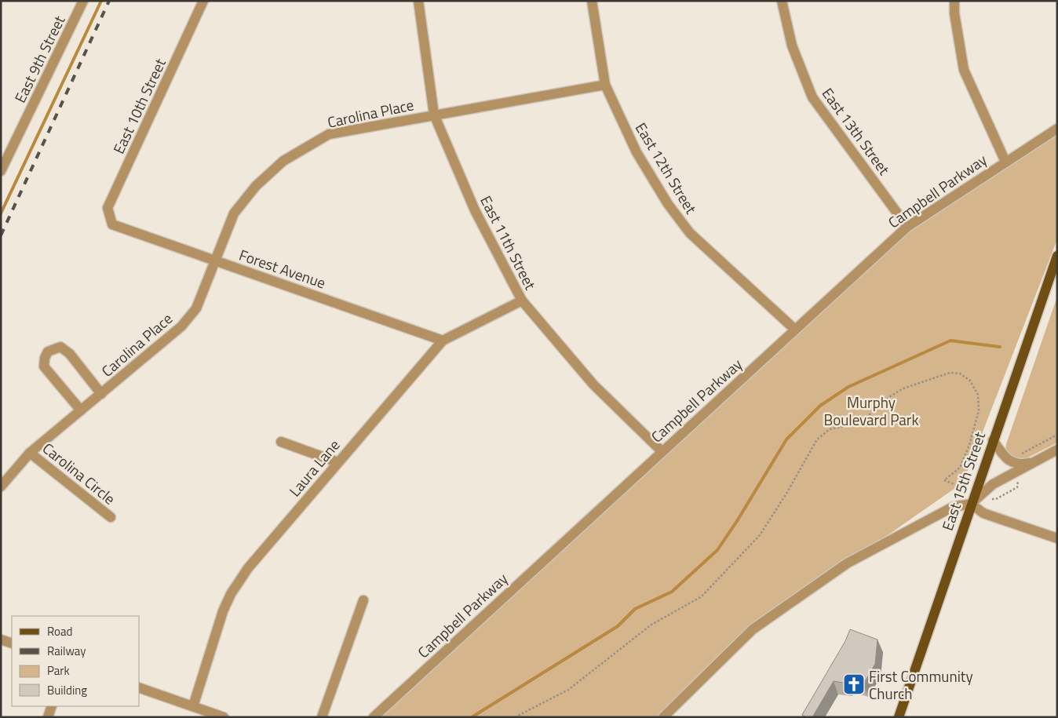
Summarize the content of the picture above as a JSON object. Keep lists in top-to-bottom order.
{
  "streets": {
    "main road": ["East 15th Street"],
    "street": [
      "East 9th Street",
      "East 10th Street",
      "Carolina Place",
      "East 13th Street",
      "East 12th Street",
      "Campbell Parkway",
      "East 11th Street",
      "Forest Avenue",
      "Laura Lane",
      "Carolina Circle"
    ]
  },
  "crossings": [
    ["East 10th Street", "Forest Avenue"],
    ["Carolina Place", "East 12th Street"],
    ["Carolina Place", "East 11th Street"],
    ["Carolina Place", "Forest Avenue"],
    ["Carolina Place", "Carolina Circle"],
    ["East 13th Street", "Campbell Parkway"],
    ["East 12th Street", "Campbell Parkway"],
    ["Campbell Parkway", "East 11th Street"],
    ["East 11th Street", "Laura Lane"],
    ["Forest Avenue", "Laura Lane"]
  ],
  "parks": ["Murphy Boulevard Park"],
  "places": {
    "church": ["First Community Church"]
  },
  "legend": [
    "Road",
    "Railway",
    "Park",
    "Building"
  ]
}
